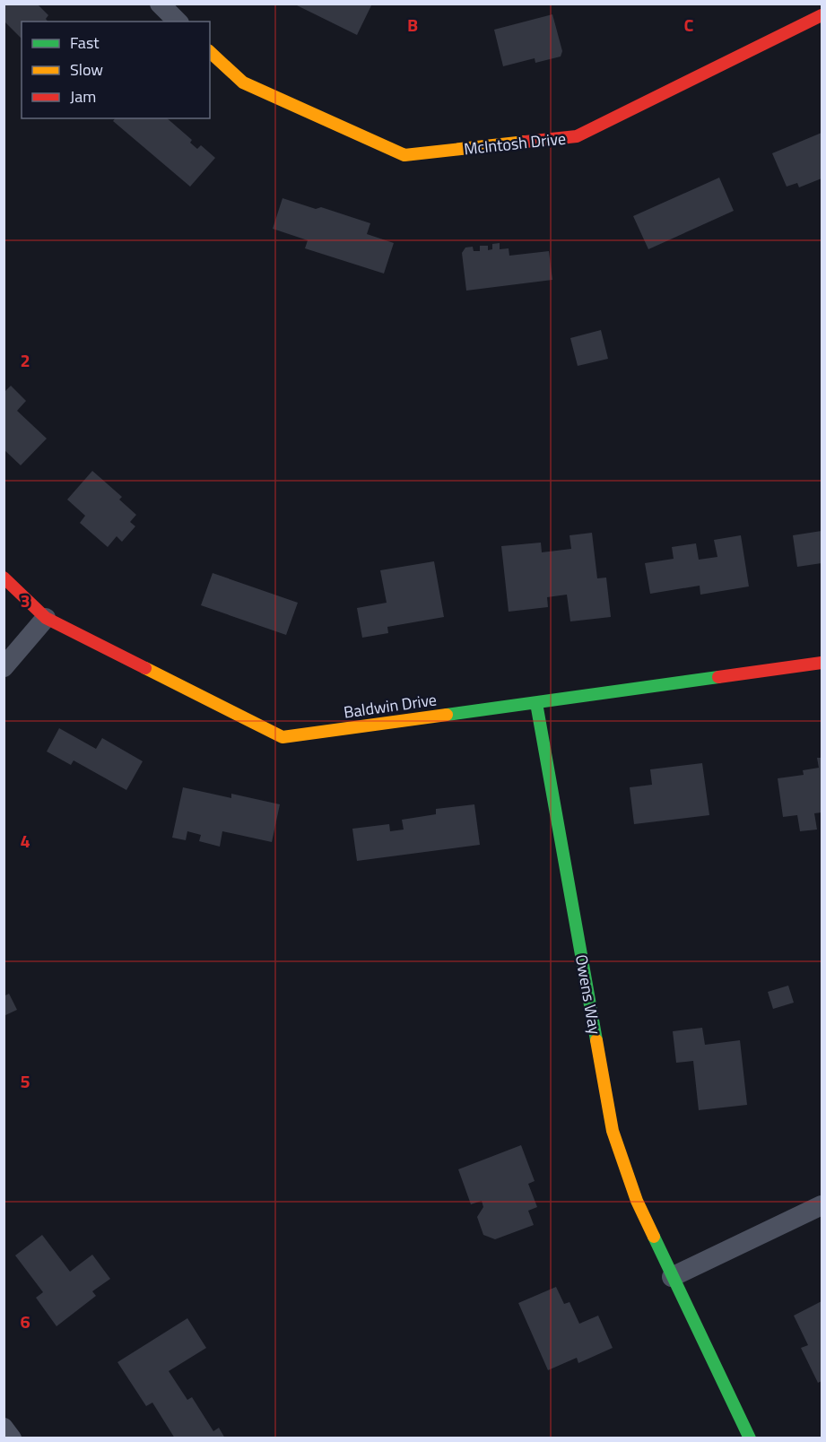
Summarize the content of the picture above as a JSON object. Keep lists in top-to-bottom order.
{
  "streets": {
    "street": ["McIntosh Drive", "Baldwin Drive", "Owens Way"]
  },
  "crossings": [
    ["Baldwin Drive", "Owens Way"]
  ],
  "legend": ["Fast", "Slow", "Jam"],
  "grid": {
    "columns": ["B", "C"],
    "rows": [
      "2",
      "3",
      "4",
      "5",
      "6"
    ]
  }
}
